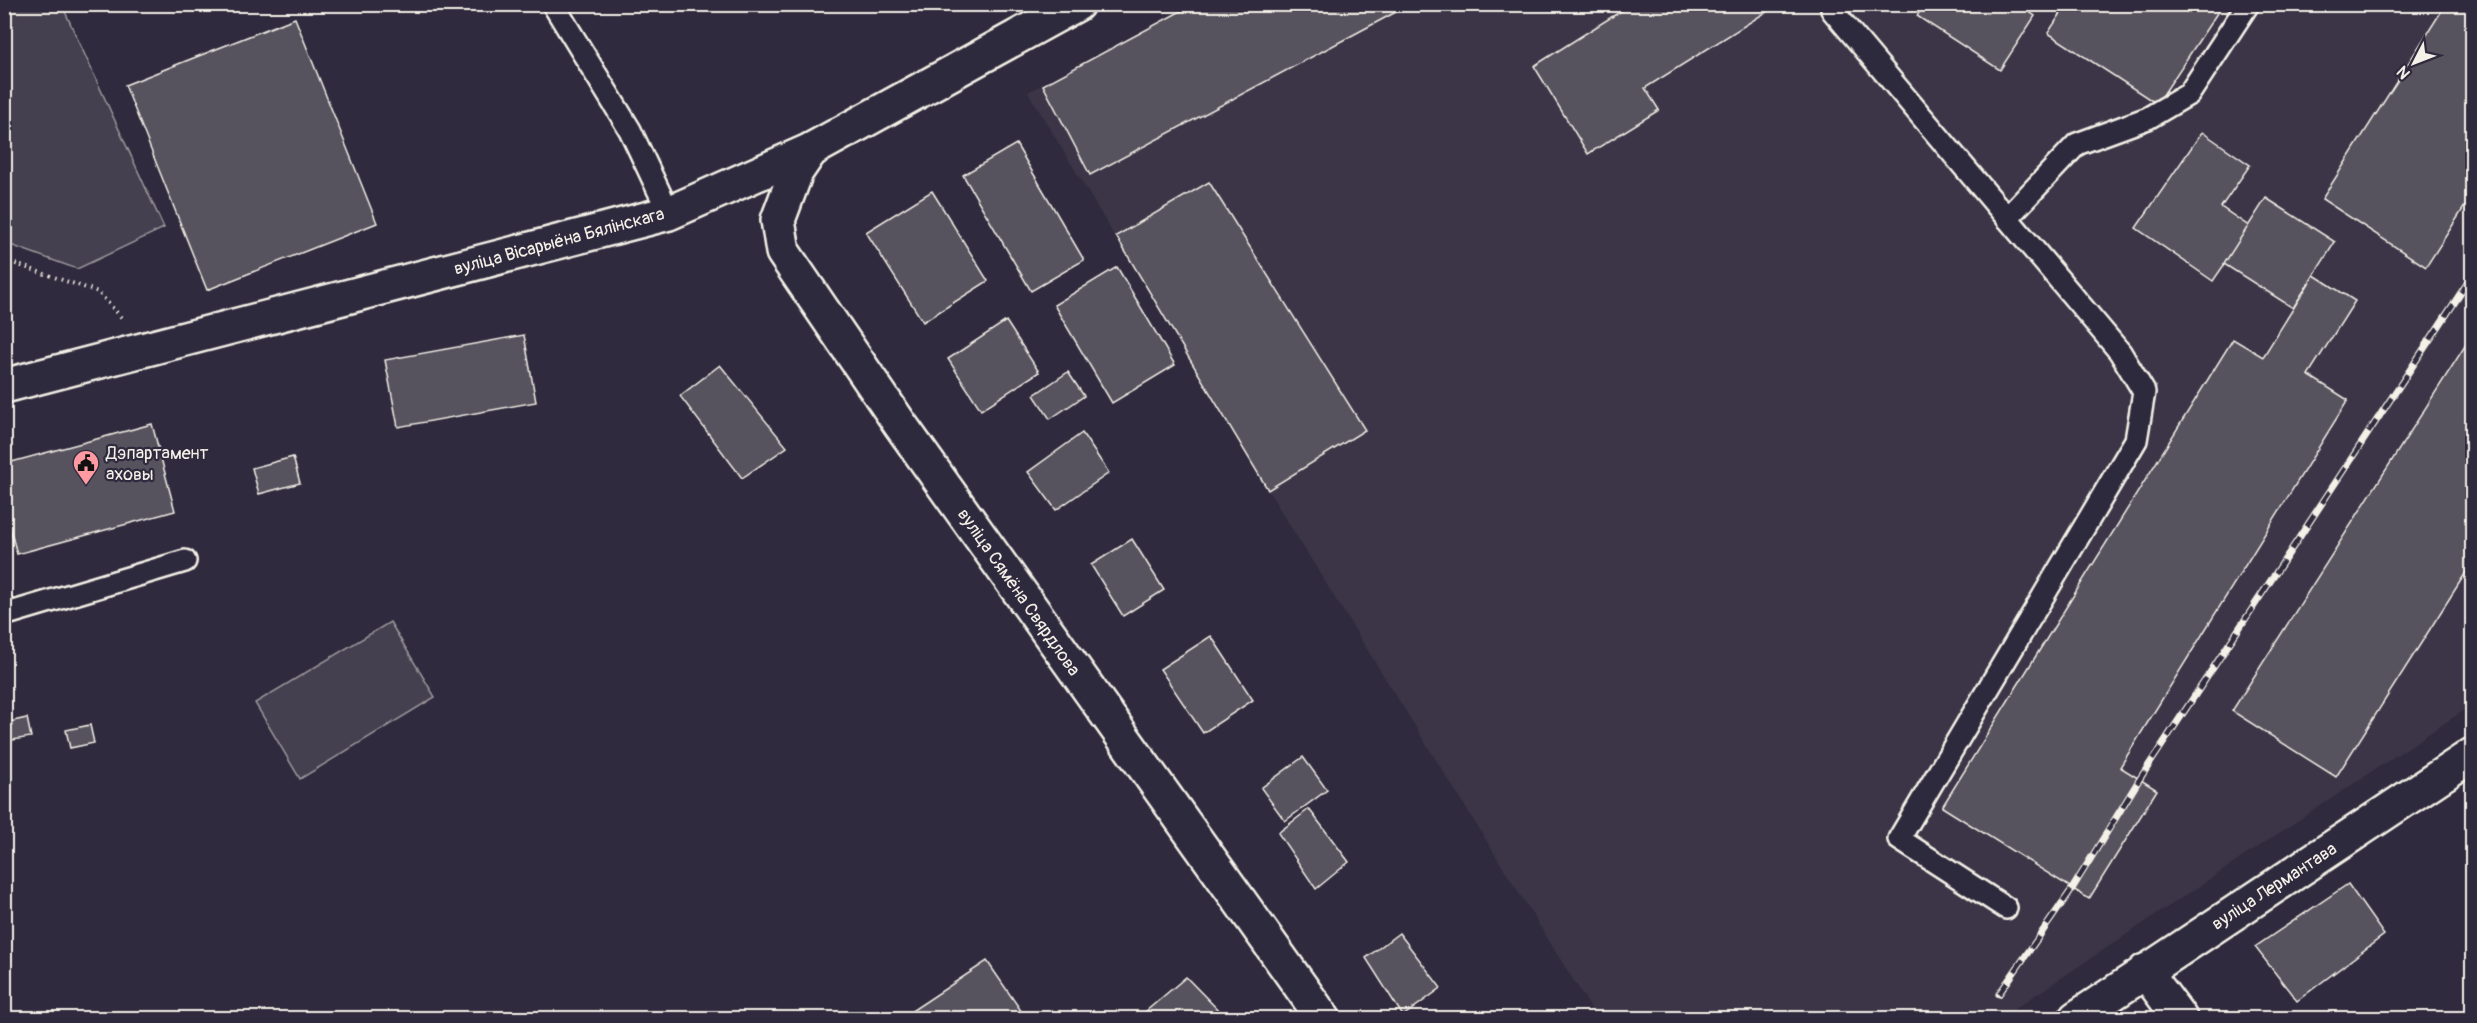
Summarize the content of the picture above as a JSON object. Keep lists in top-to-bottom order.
{
  "streets": {
    "street": ["вуліца Вісарыёна Бялінскага", "вуліца Сямёна Свярдлова", "вуліца Лермантава"]
  },
  "crossings": [
    ["вуліца Вісарыёна Бялінскага", "вуліца Сямёна Свярдлова"]
  ],
  "places": {
    "public building": ["Дэпартамент аховы"]
  },
  "north": "bottom left"
}
